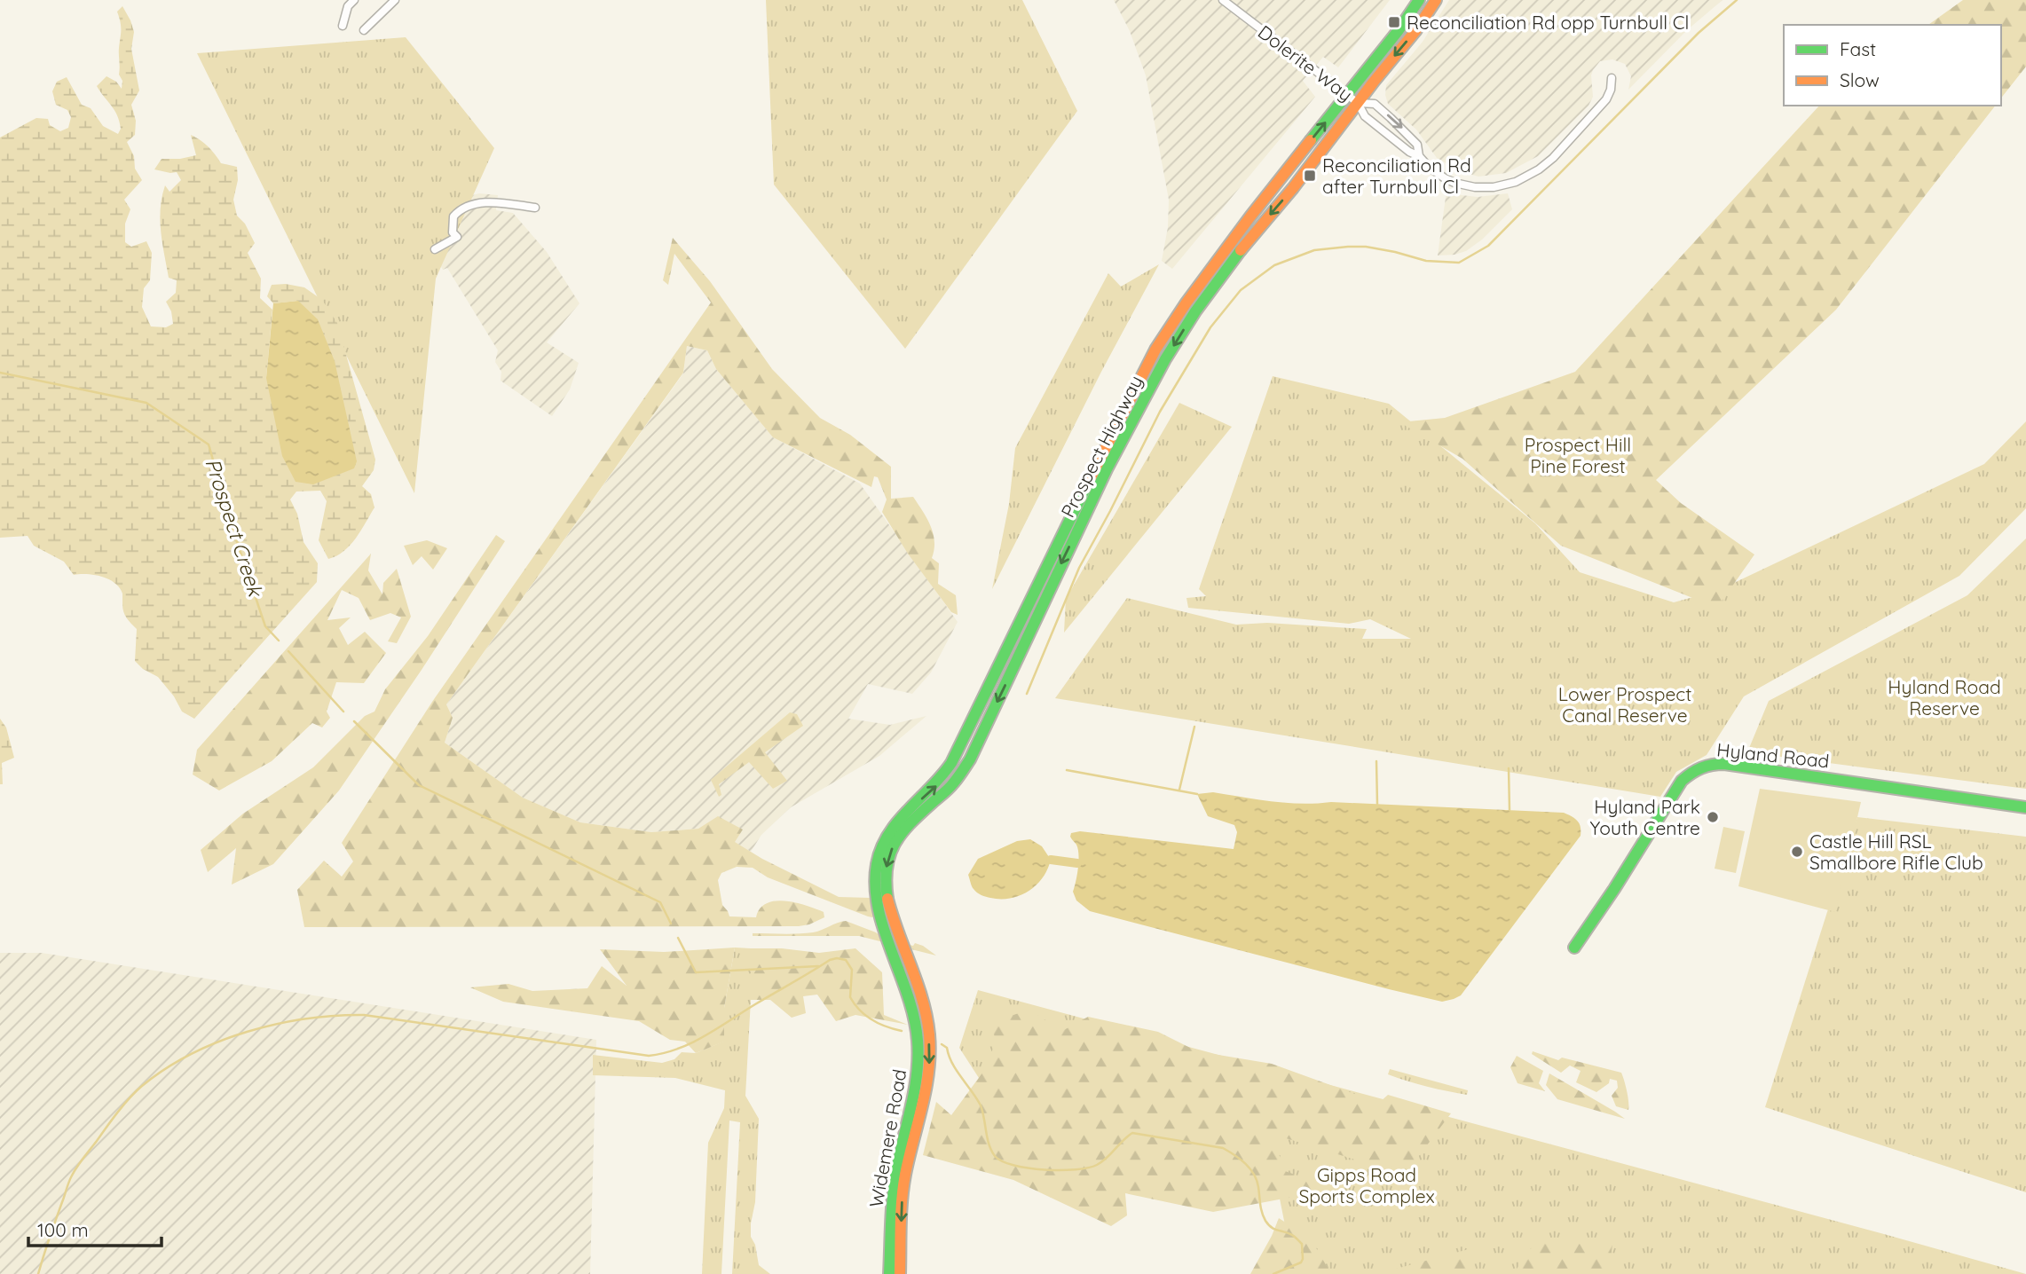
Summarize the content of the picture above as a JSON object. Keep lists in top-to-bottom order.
{
  "streets": {
    "main road": ["Prospect Highway", "Hyland Road", "Widemere Road"],
    "street": ["Dolerite Way"]
  },
  "crossings": [
    ["Dolerite Way", "Prospect Highway"],
    ["Prospect Highway", "Widemere Road"]
  ],
  "water": ["Prospect Creek"],
  "parks": [
    "Prospect Hill Pine Forest",
    "Hyland Road Reserve",
    "Lower Prospect Canal Reserve",
    "Gipps Road Sports Complex"
  ],
  "places": {
    "transit": ["Reconciliation Rd opp Turnbull Cl", "Reconciliation Rd after Turnbull Cl"],
    "other": ["Hyland Park Youth Centre", "Castle Hill RSL Smallbore Rifle Club"]
  },
  "legend": ["Fast", "Slow"],
  "scale_bar": "100 m"
}
